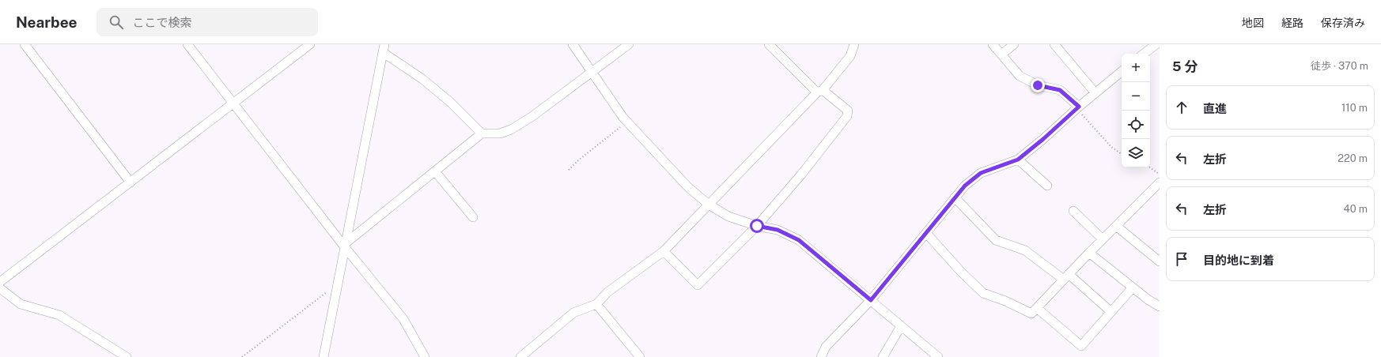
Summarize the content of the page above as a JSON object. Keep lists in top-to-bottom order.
{
  "page": {
    "header": "Nearbee",
    "search": "ここで検索",
    "nav": ["地図", "経路", "保存済み"],
    "heading": ["5 分", "徒歩 · 370 m"],
    "map_buttons": ["+", "−"],
    "list": [
      ["直進", "110 m"],
      ["左折", "220 m"],
      ["左折", "40 m"],
      "目的地に到着"
    ]
  }
}
